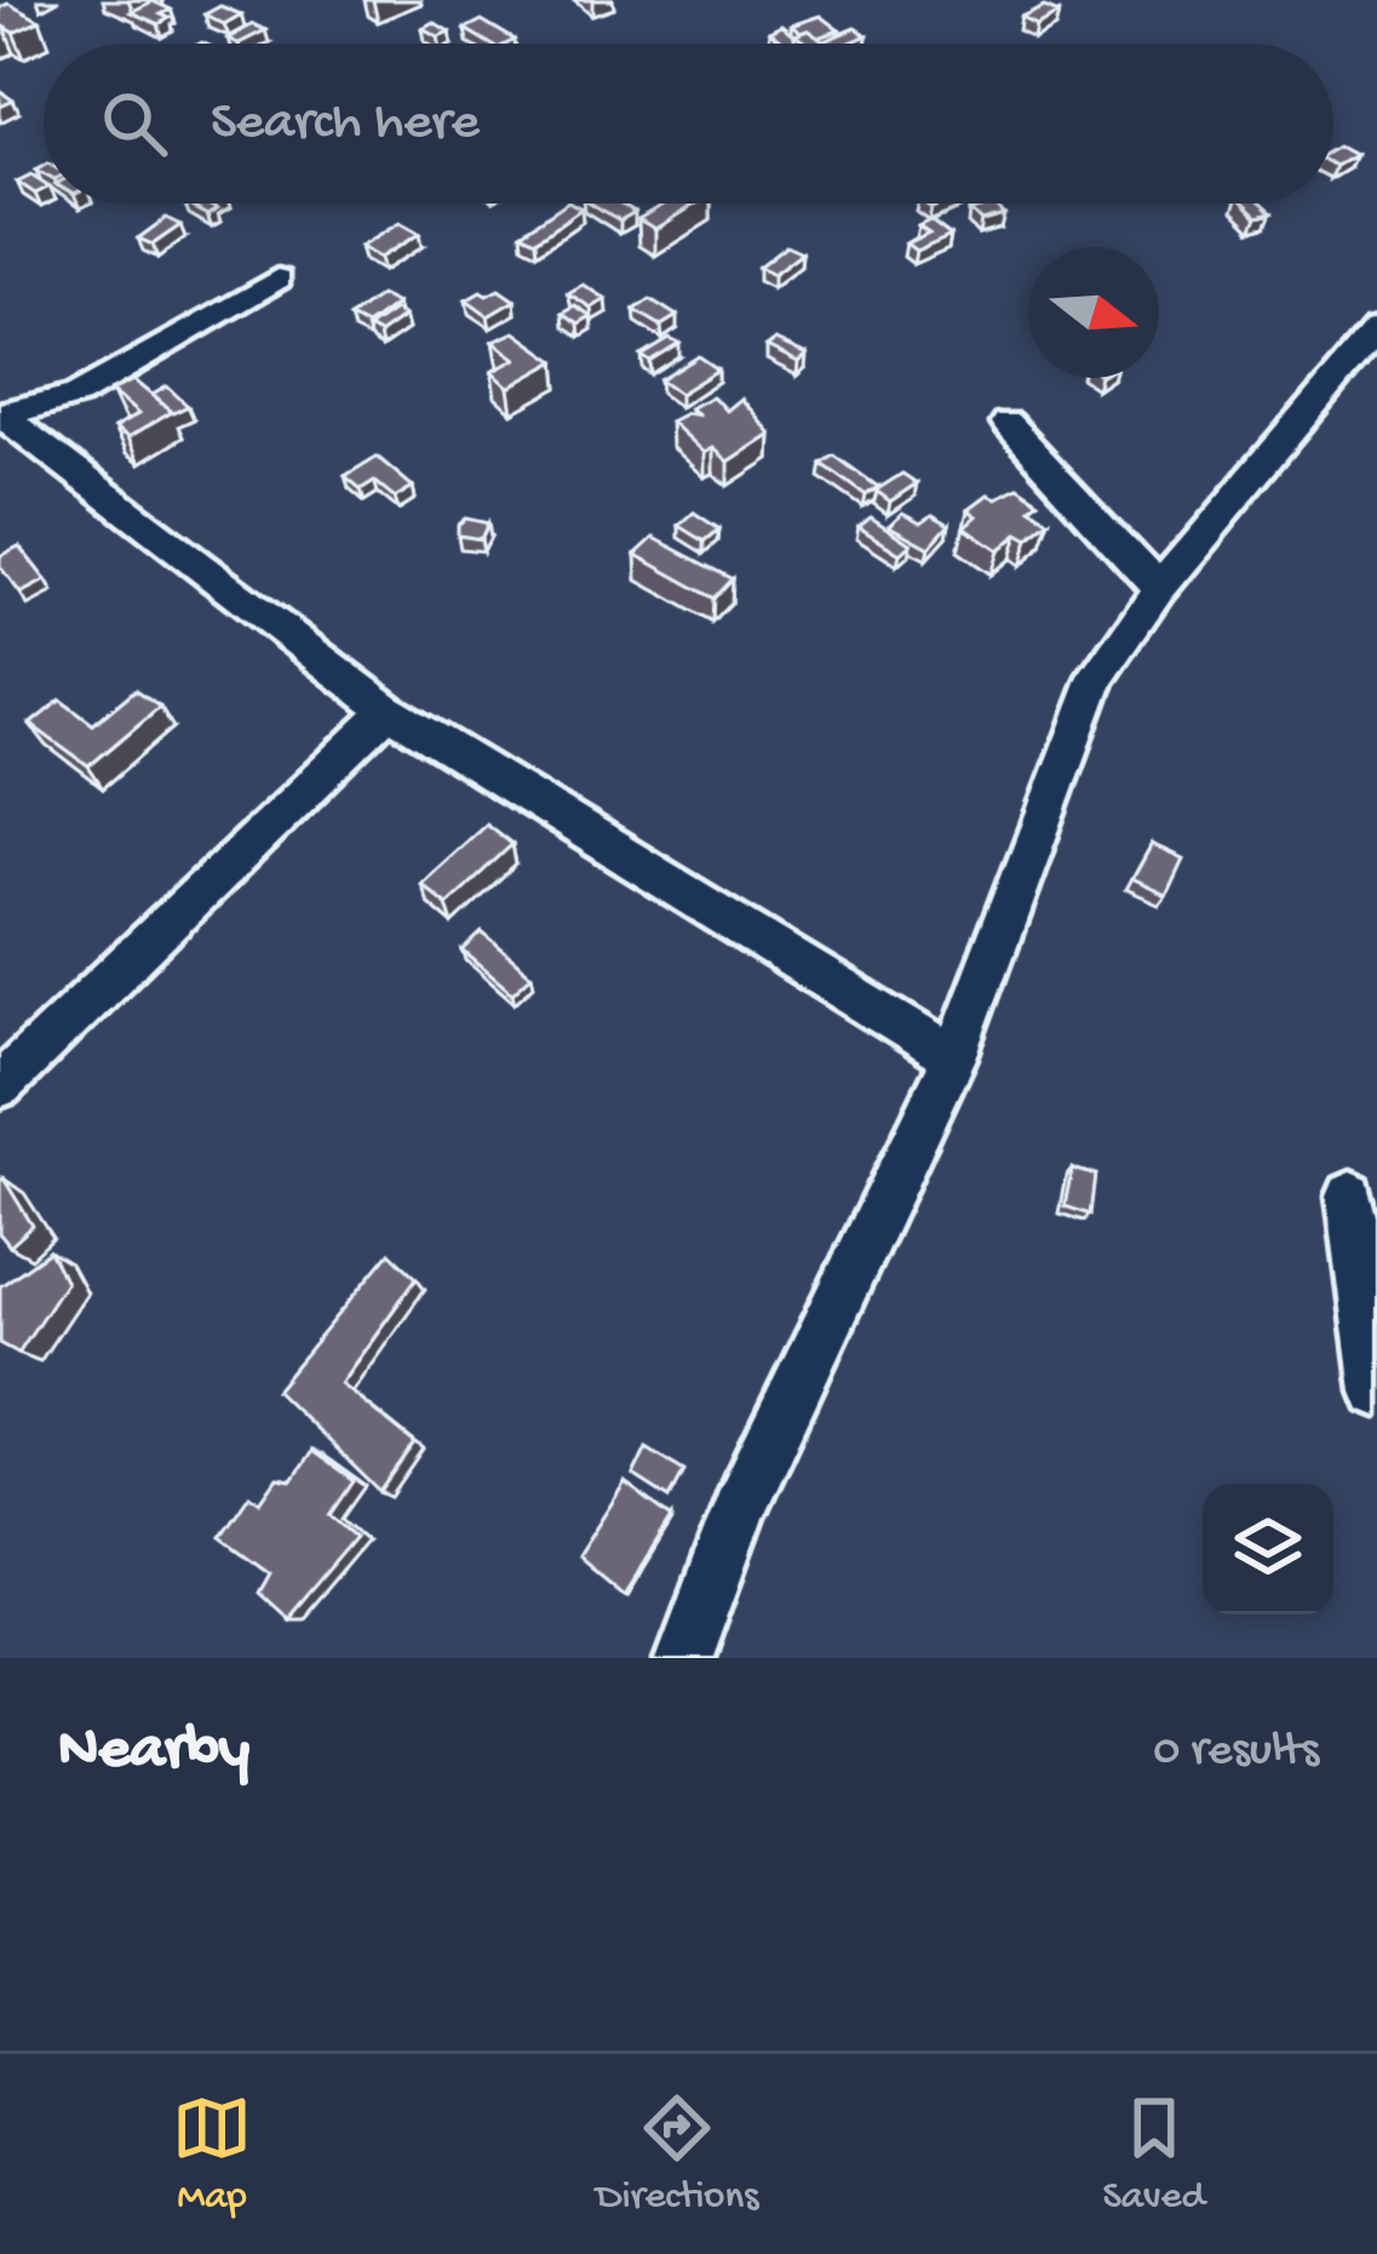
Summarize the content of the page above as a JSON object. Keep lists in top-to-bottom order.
{
  "north": "right",
  "page": {
    "search": "Search here",
    "heading": ["Nearby", "0 results"],
    "nav": ["Map", "Directions", "Saved"]
  }
}
